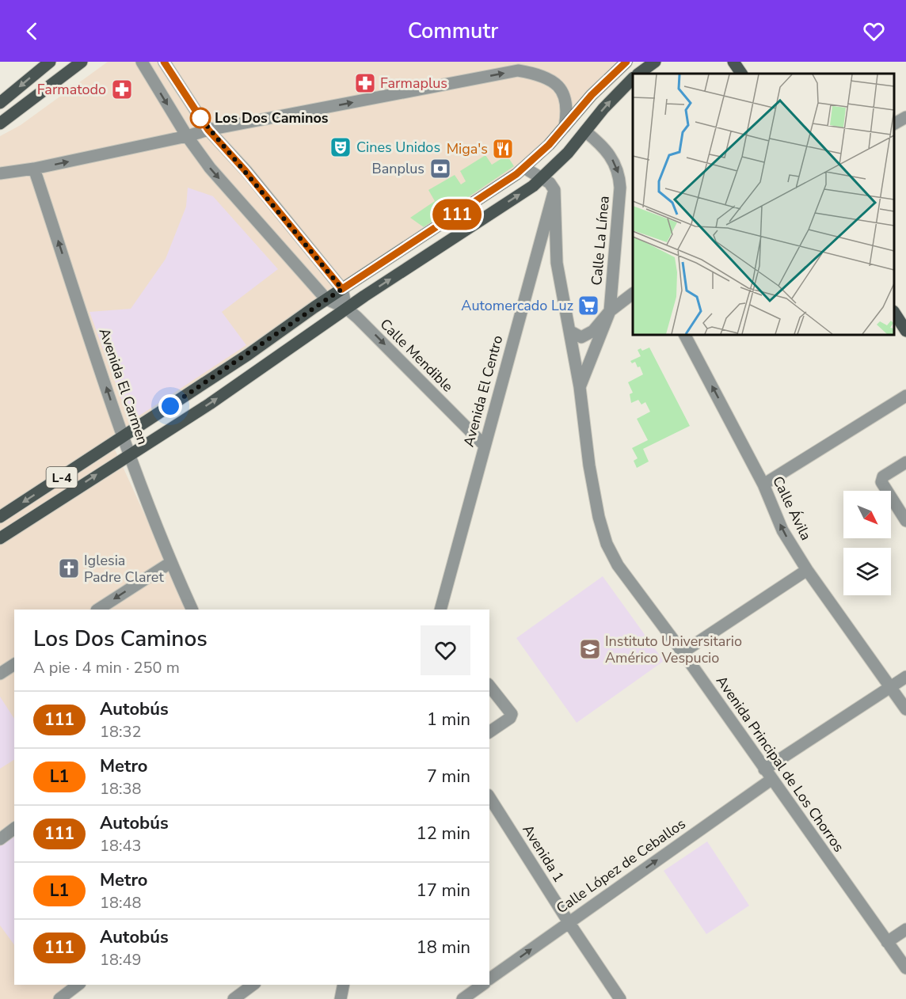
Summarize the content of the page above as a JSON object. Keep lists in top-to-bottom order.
{
  "streets": {
    "main road": ["L-4"],
    "street": [
      "Calle La Línea",
      "Calle Mendible",
      "Avenida El Carmen",
      "Avenida El Centro",
      "Calle Ávila",
      "Avenida Principal de Los Chorros",
      "Avenida 1",
      "Calle López de Ceballos"
    ]
  },
  "crossings": [
    ["Calle La Línea", "L-4"],
    ["Calle La Línea", "Avenida Principal de Los Chorros"],
    ["Calle Mendible", "Avenida El Centro"],
    ["Calle Mendible", "L-4"],
    ["Avenida El Carmen", "L-4"],
    ["Avenida El Centro", "Avenida Principal de Los Chorros"],
    ["Calle Ávila", "Calle López de Ceballos"],
    ["Avenida Principal de Los Chorros", "Calle López de Ceballos"],
    ["Avenida 1", "Calle López de Ceballos"]
  ],
  "one_way": [
    "Calle La Línea",
    "Calle Mendible",
    "Avenida El Carmen",
    "Calle Ávila",
    "Calle López de Ceballos"
  ],
  "places": {
    "pharmacy": ["Farmaplus", "Farmatodo"],
    "other": ["Los Dos Caminos"],
    "theatre": ["Cines Unidos"],
    "restaurant": ["Miga's"],
    "bank": ["Banplus"],
    "supermarket": ["Automercado Luz"],
    "church": ["Iglesia Padre Claret"],
    "school or university": ["Instituto Universitario Américo Vespucio"]
  },
  "lines": ["bus line 111"],
  "north": "bottom right",
  "page": {
    "header": "Commutr",
    "on_map": "111",
    "heading": ["Los Dos Caminos", "A pie · 4 min · 250 m"],
    "list": [
      {
        "mark": "111",
        "name": "Autobús",
        "note": "18:32",
        "value": "1 min"
      },
      {
        "mark": "L1",
        "name": "Metro",
        "note": "18:38",
        "value": "7 min"
      },
      {
        "mark": "111",
        "name": "Autobús",
        "note": "18:43",
        "value": "12 min"
      },
      {
        "mark": "L1",
        "name": "Metro",
        "note": "18:48",
        "value": "17 min"
      },
      {
        "mark": "111",
        "name": "Autobús",
        "note": "18:49",
        "value": "18 min"
      }
    ]
  }
}
